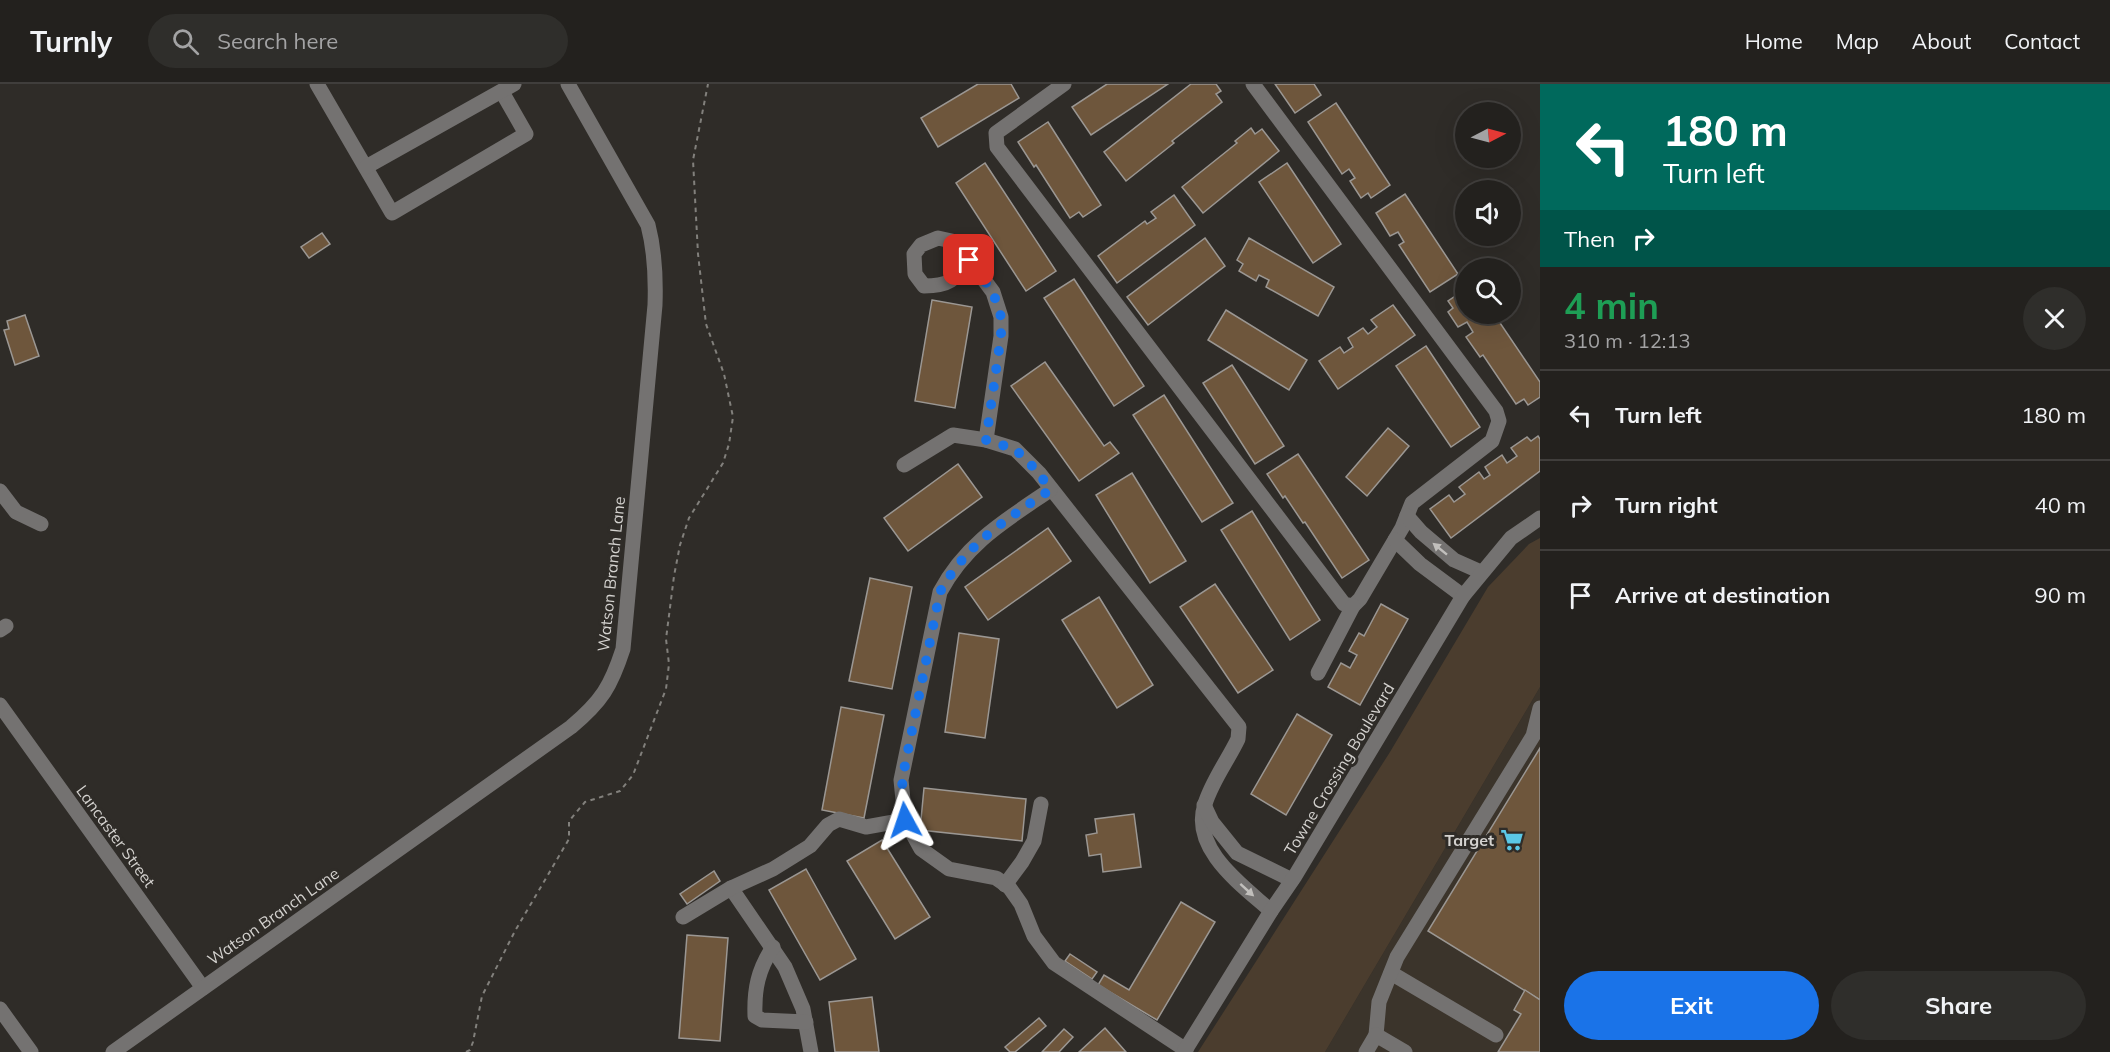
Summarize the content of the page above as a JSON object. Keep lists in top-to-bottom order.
{
  "streets": {
    "street": ["Watson Branch Lane", "Towne Crossing Boulevard", "Lancaster Street"]
  },
  "crossings": [
    ["Watson Branch Lane", "Lancaster Street"]
  ],
  "places": {
    "supermarket": ["Target"]
  },
  "north": "right",
  "page": {
    "header": "Turnly",
    "search": "Search here",
    "nav": [
      "Home",
      "Map",
      "About",
      "Contact"
    ],
    "turn": ["180 m", "Turn left"],
    "then": "Then",
    "heading": ["4 min", "310 m · 12:13"],
    "list": [
      {
        "name": "Turn left",
        "value": "180 m"
      },
      {
        "name": "Turn right",
        "value": "40 m"
      },
      {
        "name": "Arrive at destination",
        "value": "90 m"
      }
    ],
    "buttons": ["Exit", "Share"]
  }
}
